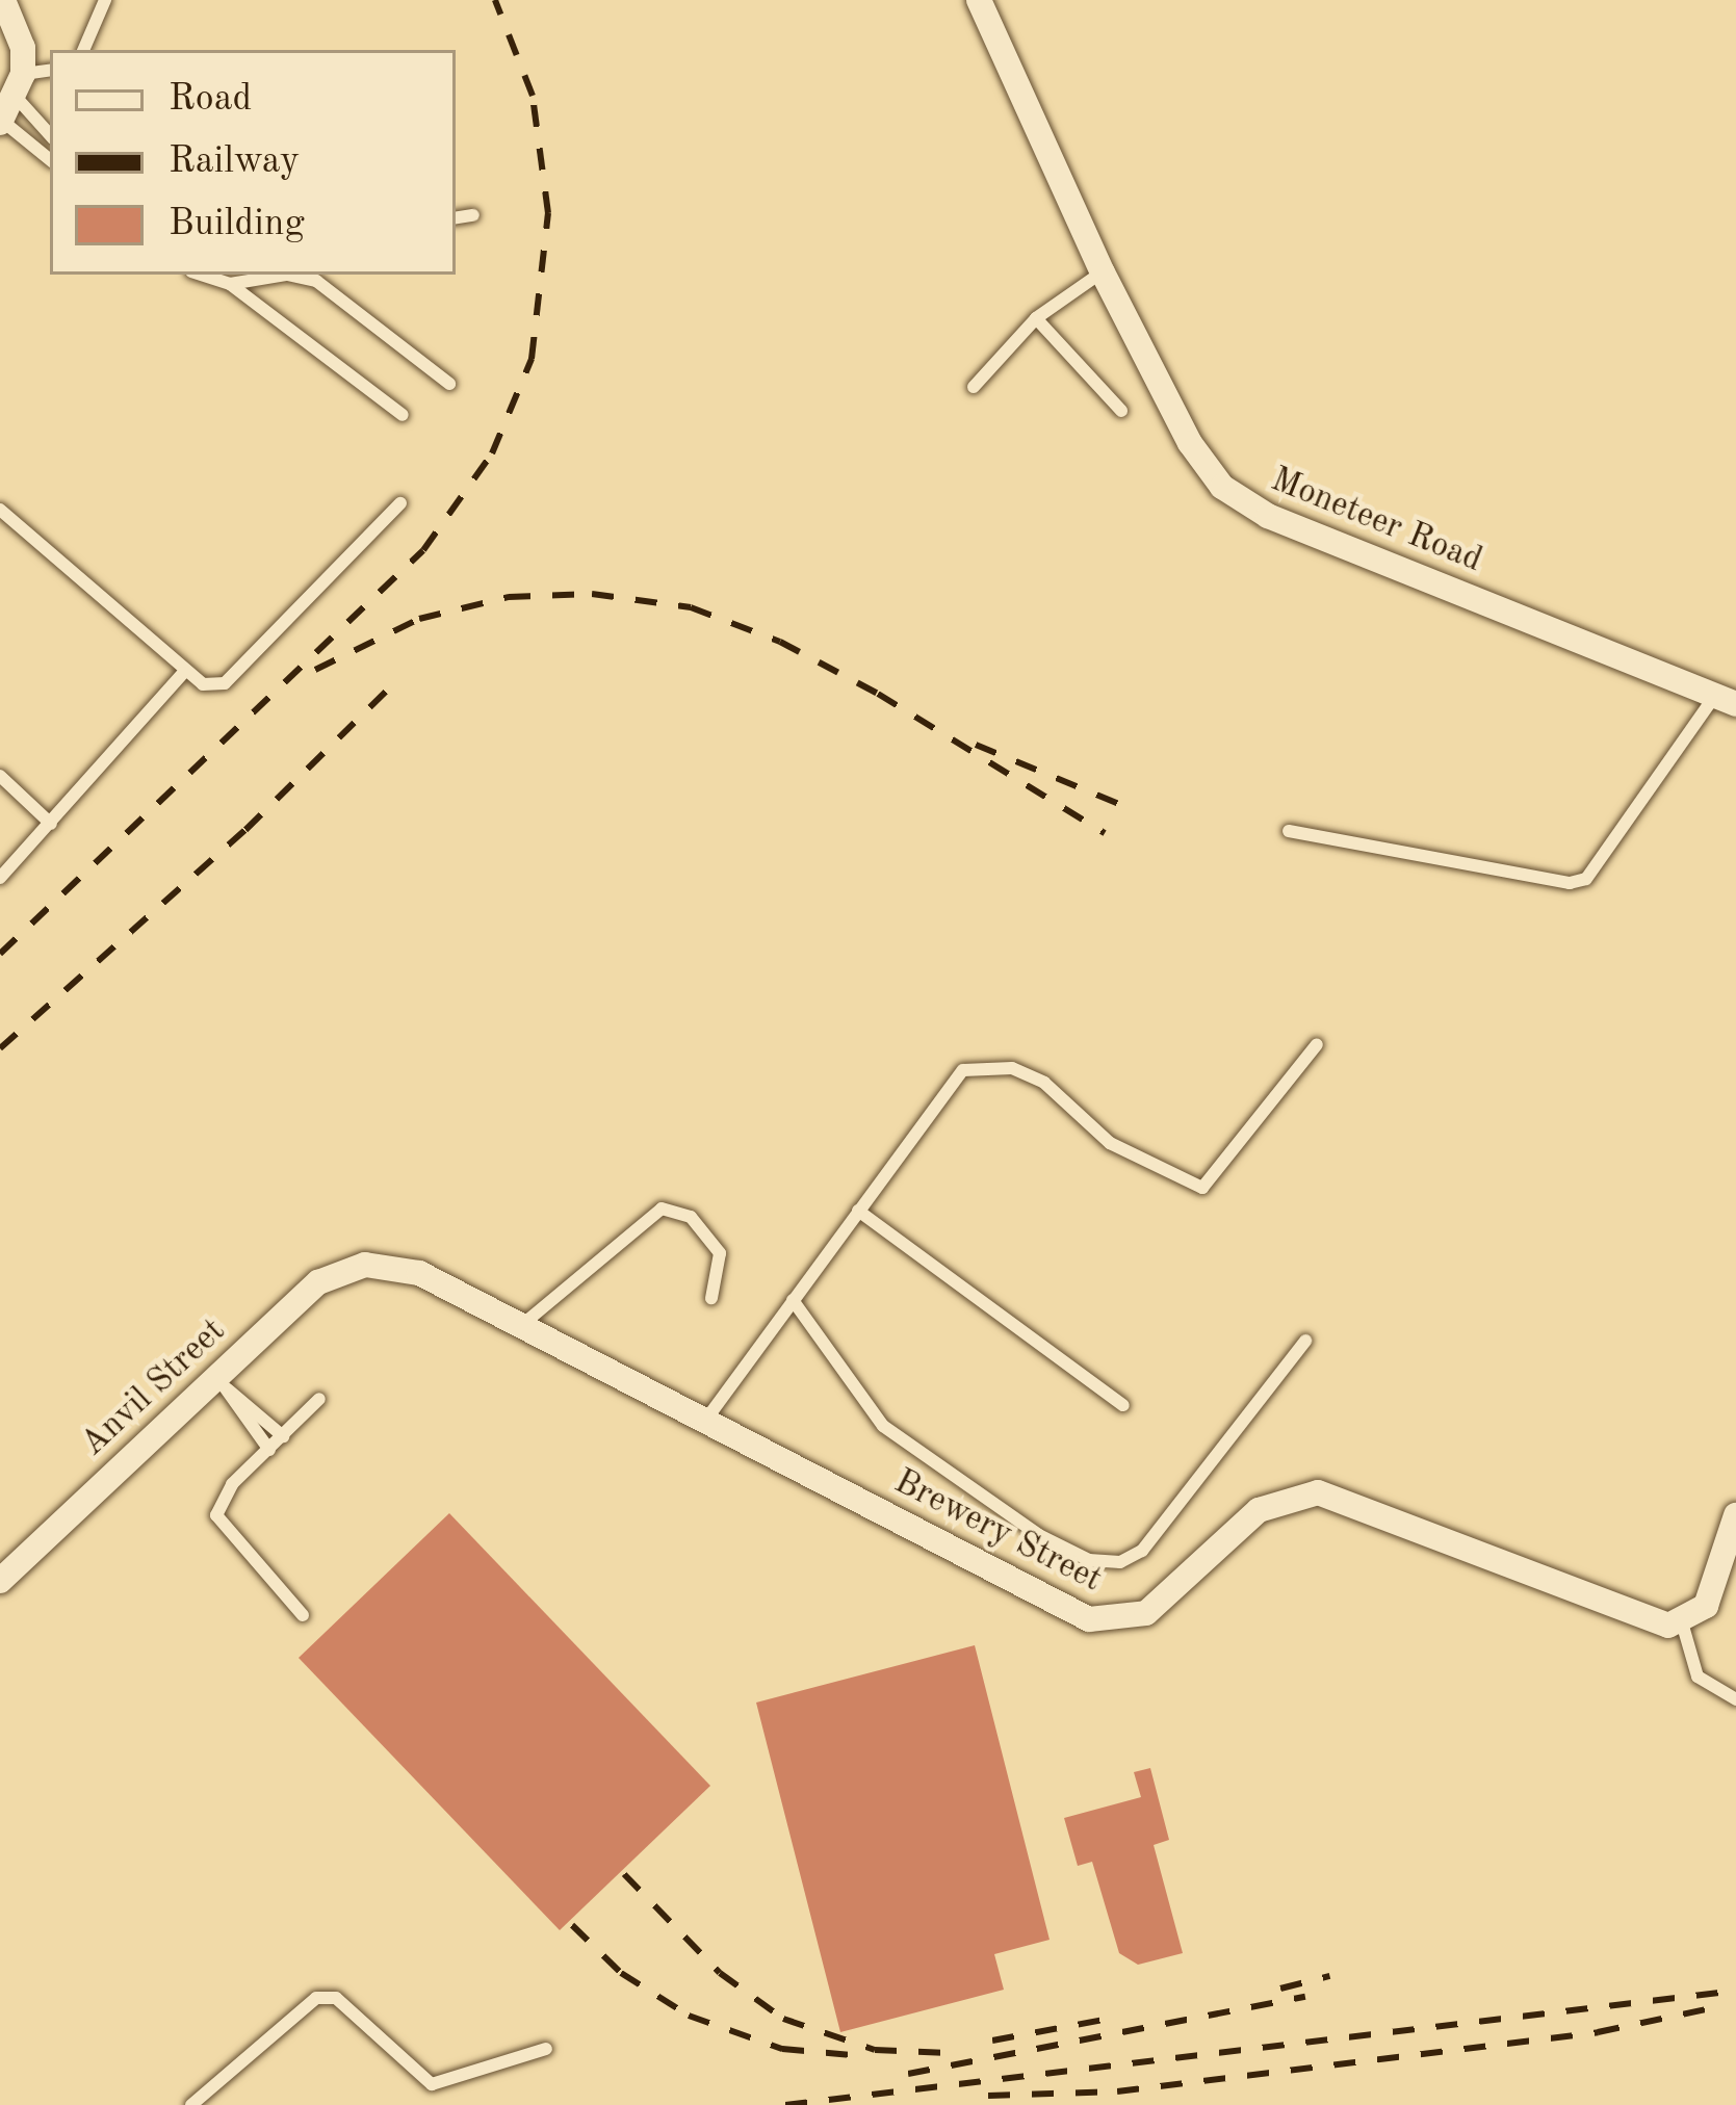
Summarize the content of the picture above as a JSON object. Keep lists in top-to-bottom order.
{
  "streets": {
    "street": ["Moneteer Road", "Anvil Street", "Brewery Street"]
  },
  "crossings": [
    ["Anvil Street", "Brewery Street"]
  ],
  "legend": ["Road", "Railway", "Building"]
}
